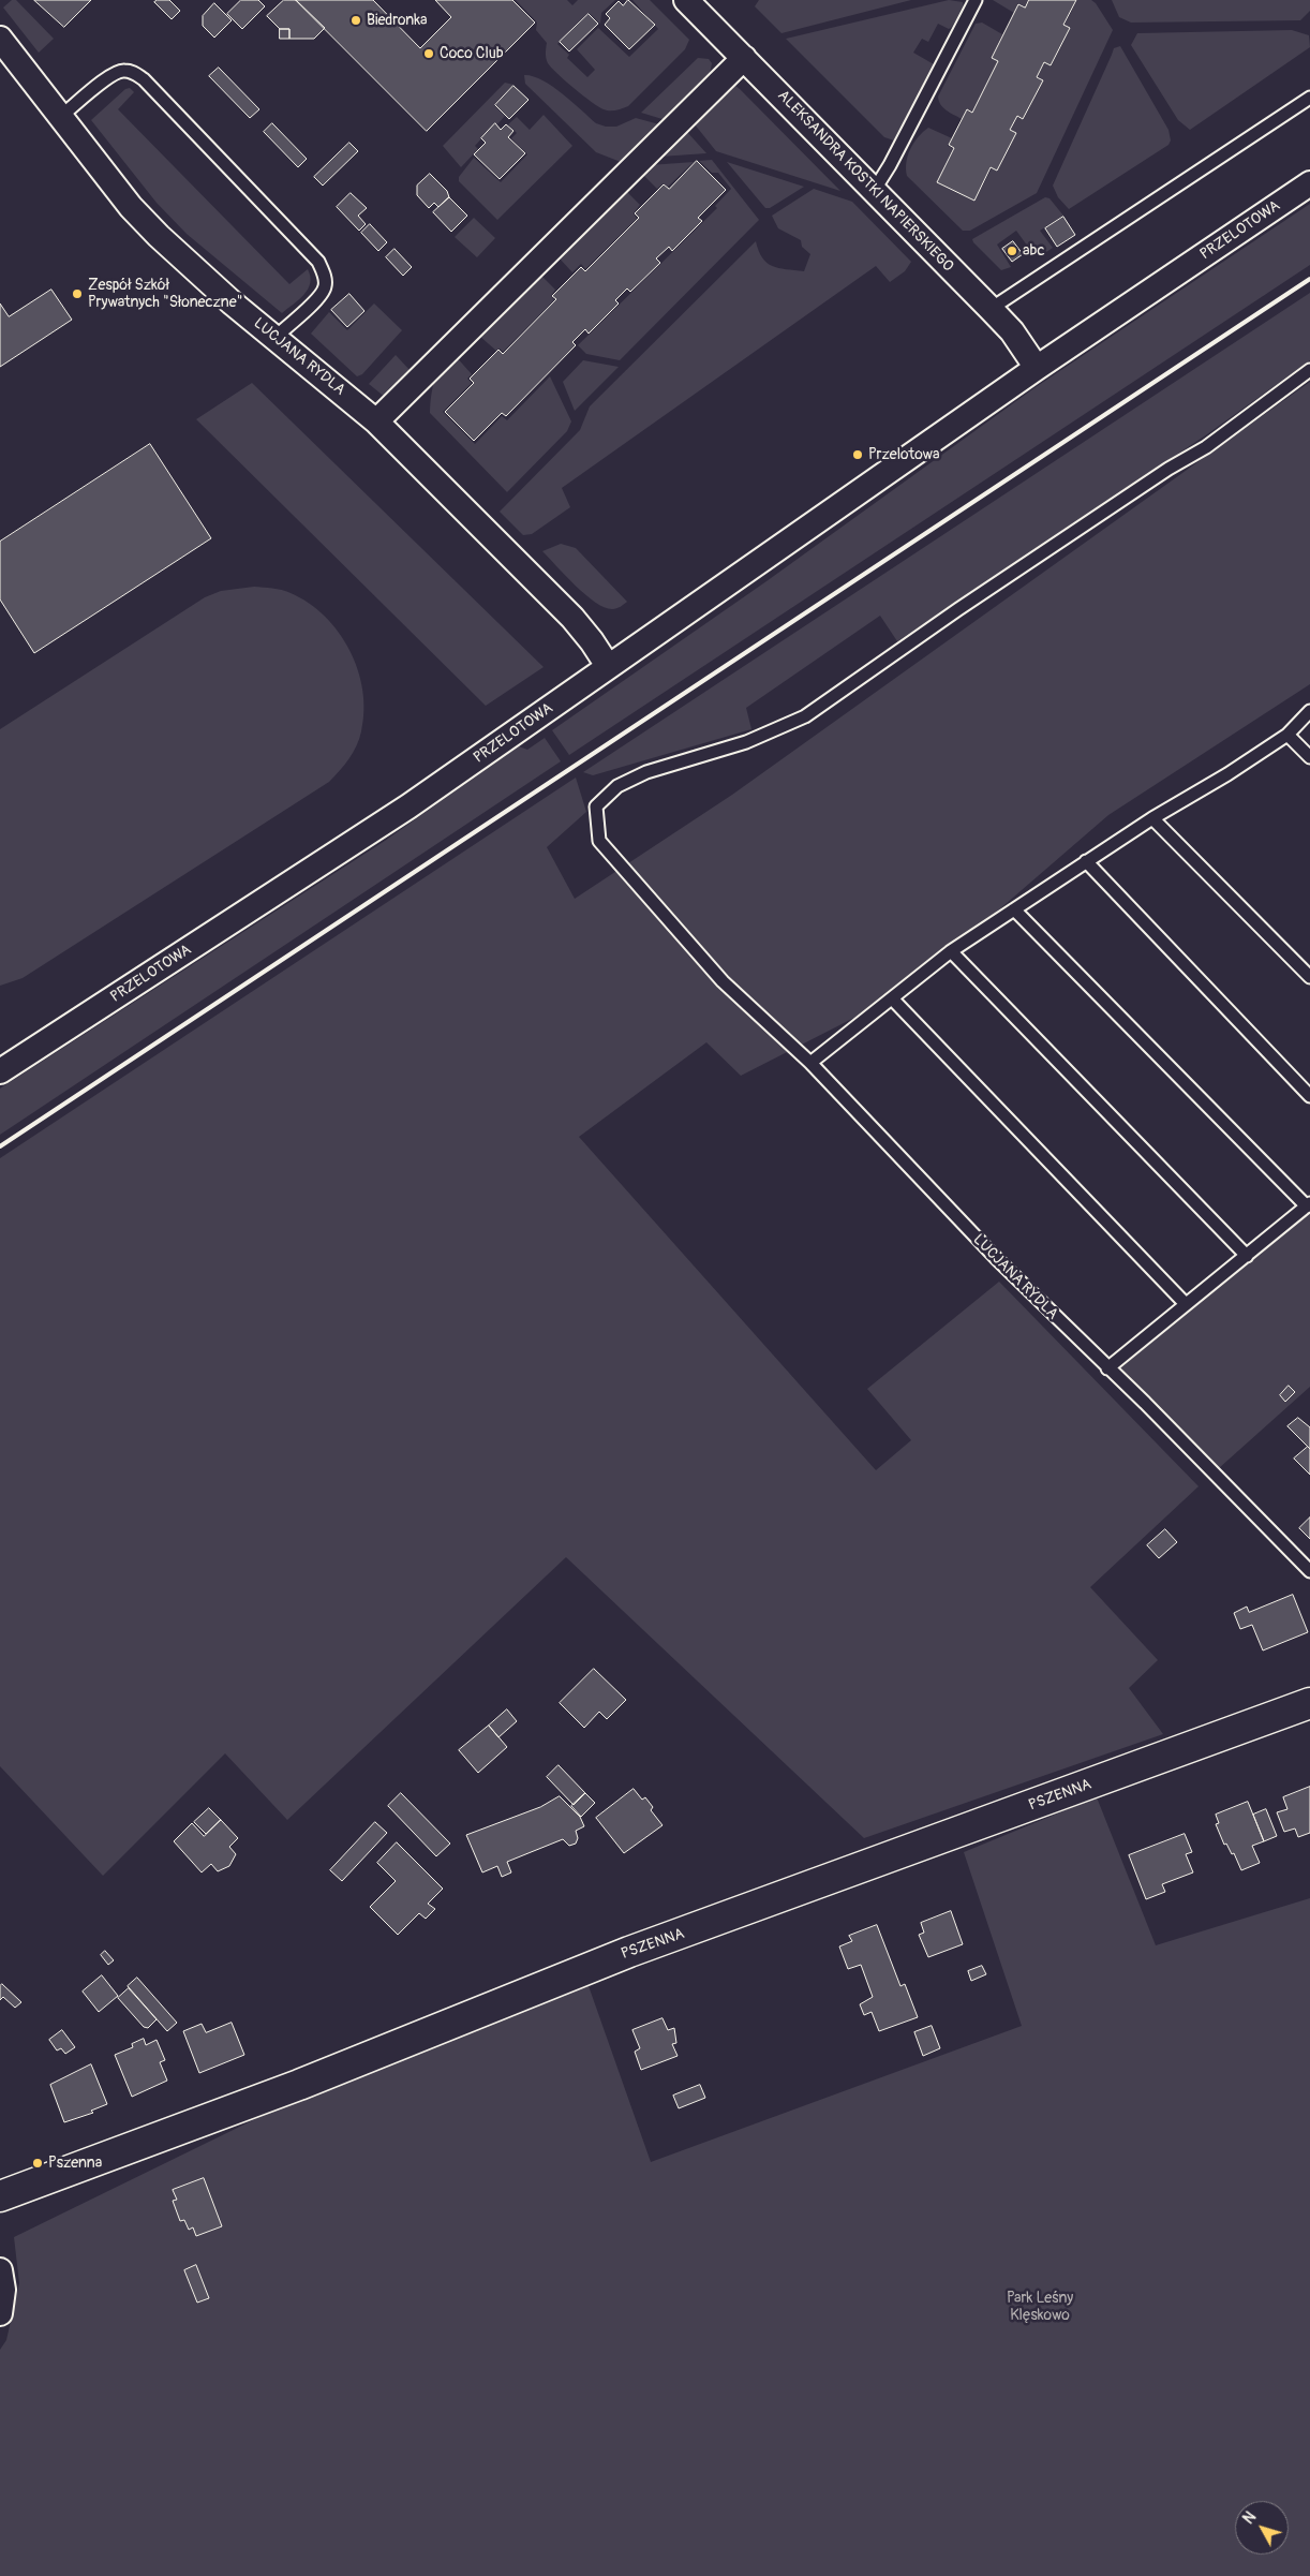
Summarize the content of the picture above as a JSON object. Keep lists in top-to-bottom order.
{
  "streets": {
    "street": [
      "ALEKSANDRA KOSTKI NAPIERSKIEGO",
      "PRZELOTOWA",
      "LUCJANA RYDLA",
      "PSZENNA"
    ]
  },
  "crossings": [
    ["ALEKSANDRA KOSTKI NAPIERSKIEGO", "PRZELOTOWA"],
    ["PRZELOTOWA", "LUCJANA RYDLA"]
  ],
  "parks": ["Park Leśny Klęskowo"],
  "places": [
    "Biedronka",
    "Coco Club",
    "abc",
    "Zespół Szkół Prywatnych \"Słoneczne\"",
    "Przelotowa",
    "Pszenna"
  ],
  "north": "top left"
}
